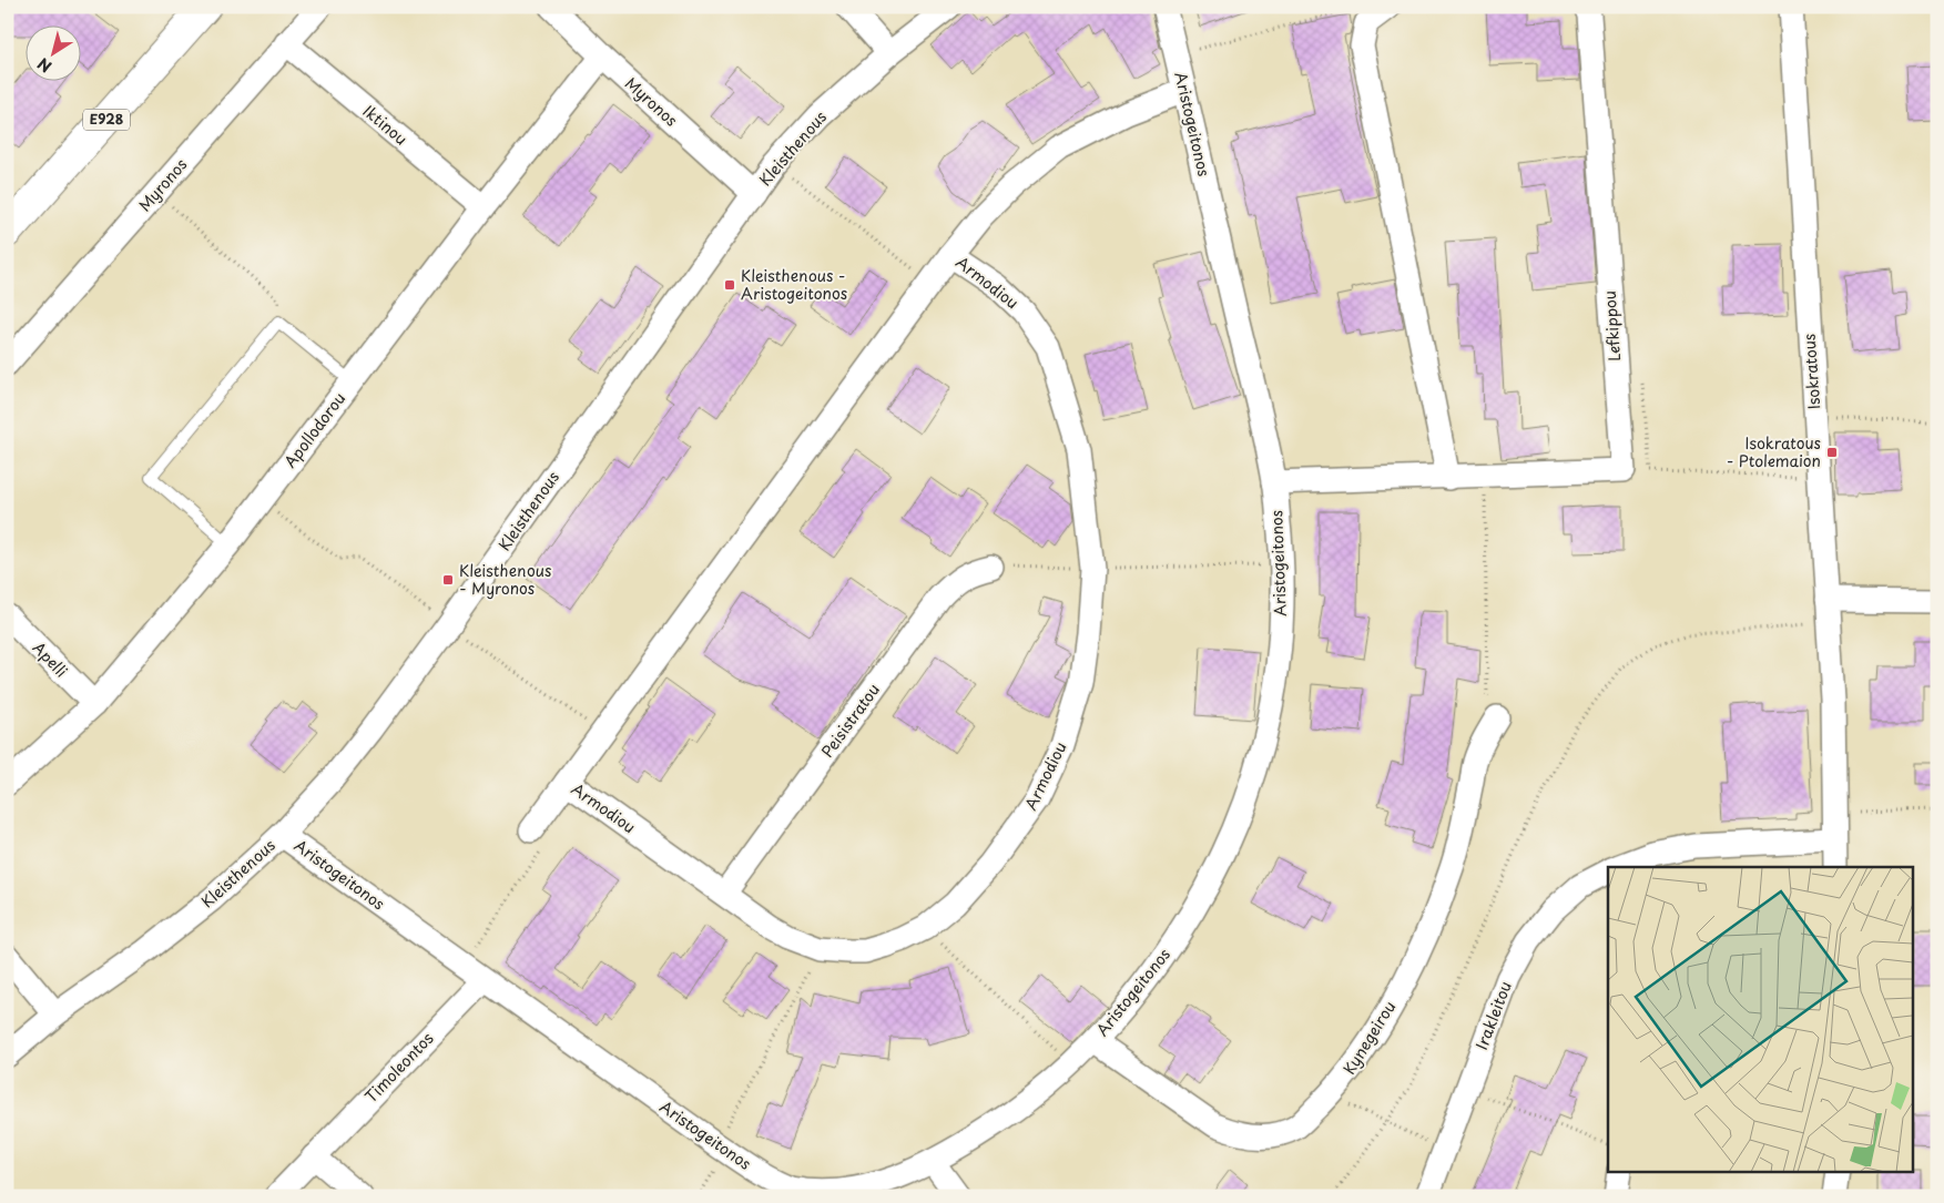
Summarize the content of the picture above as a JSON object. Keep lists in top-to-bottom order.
{
  "streets": {
    "main road": ["E928"],
    "street": [
      "Myronos",
      "Aristogeitonos",
      "Iktinou",
      "Kleisthenous",
      "Armodiou",
      "Lefkippou",
      "Isokratous",
      "Apollodorou",
      "Apelli",
      "Peisistratou",
      "Irakleitou",
      "Kynegeirou",
      "Timoleontos"
    ]
  },
  "crossings": [
    ["Myronos", "Iktinou"],
    ["Myronos", "Kleisthenous"],
    ["Myronos", "Apollodorou"],
    ["Aristogeitonos", "Kleisthenous"],
    ["Aristogeitonos", "Armodiou"],
    ["Aristogeitonos", "Kynegeirou"],
    ["Aristogeitonos", "Timoleontos"],
    ["Iktinou", "Apollodorou"],
    ["Armodiou", "Peisistratou"],
    ["Isokratous", "Irakleitou"],
    ["Apollodorou", "Apelli"]
  ],
  "places": {
    "transit": ["Kleisthenous - Aristogeitonos", "Isokratous - Ptolemaion", "Kleisthenous - Myronos"]
  },
  "north": "bottom left"
}
